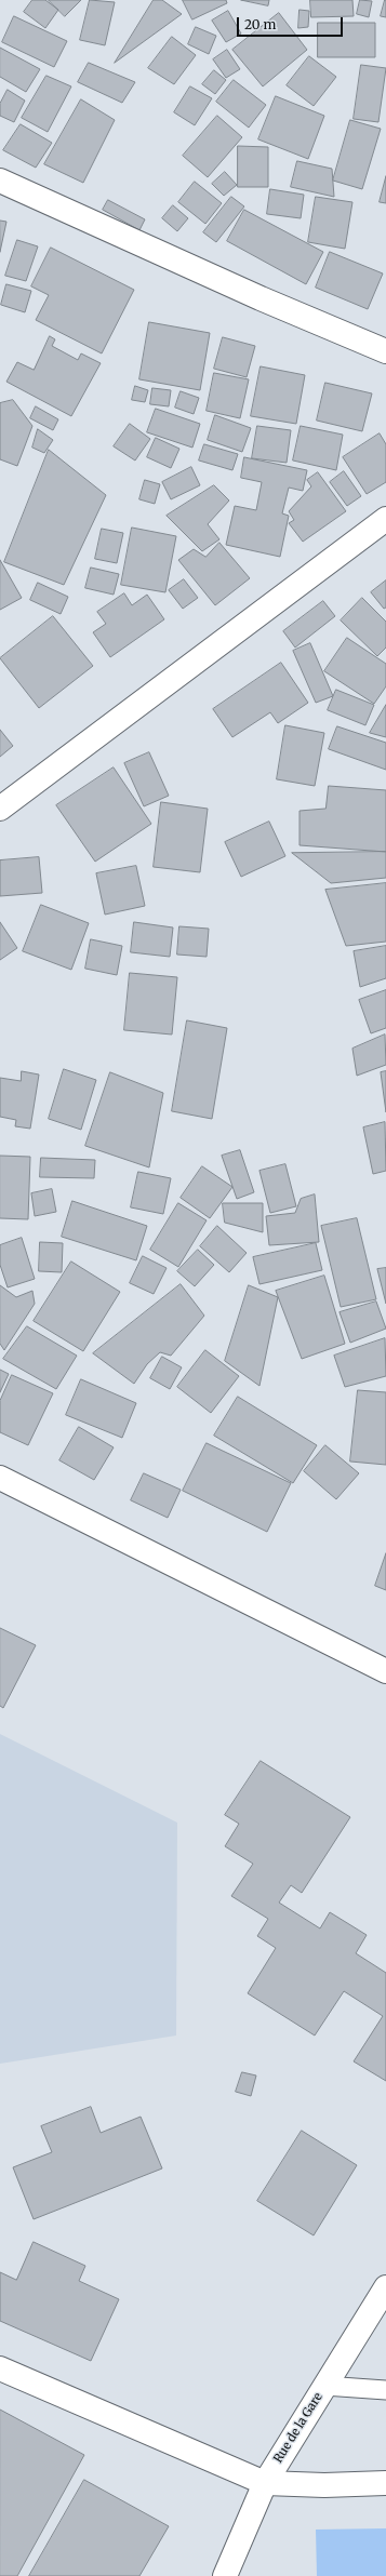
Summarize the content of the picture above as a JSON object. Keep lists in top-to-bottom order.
{
  "streets": {
    "street": ["Rue de la Gare"]
  },
  "scale_bar": "20 m"
}
